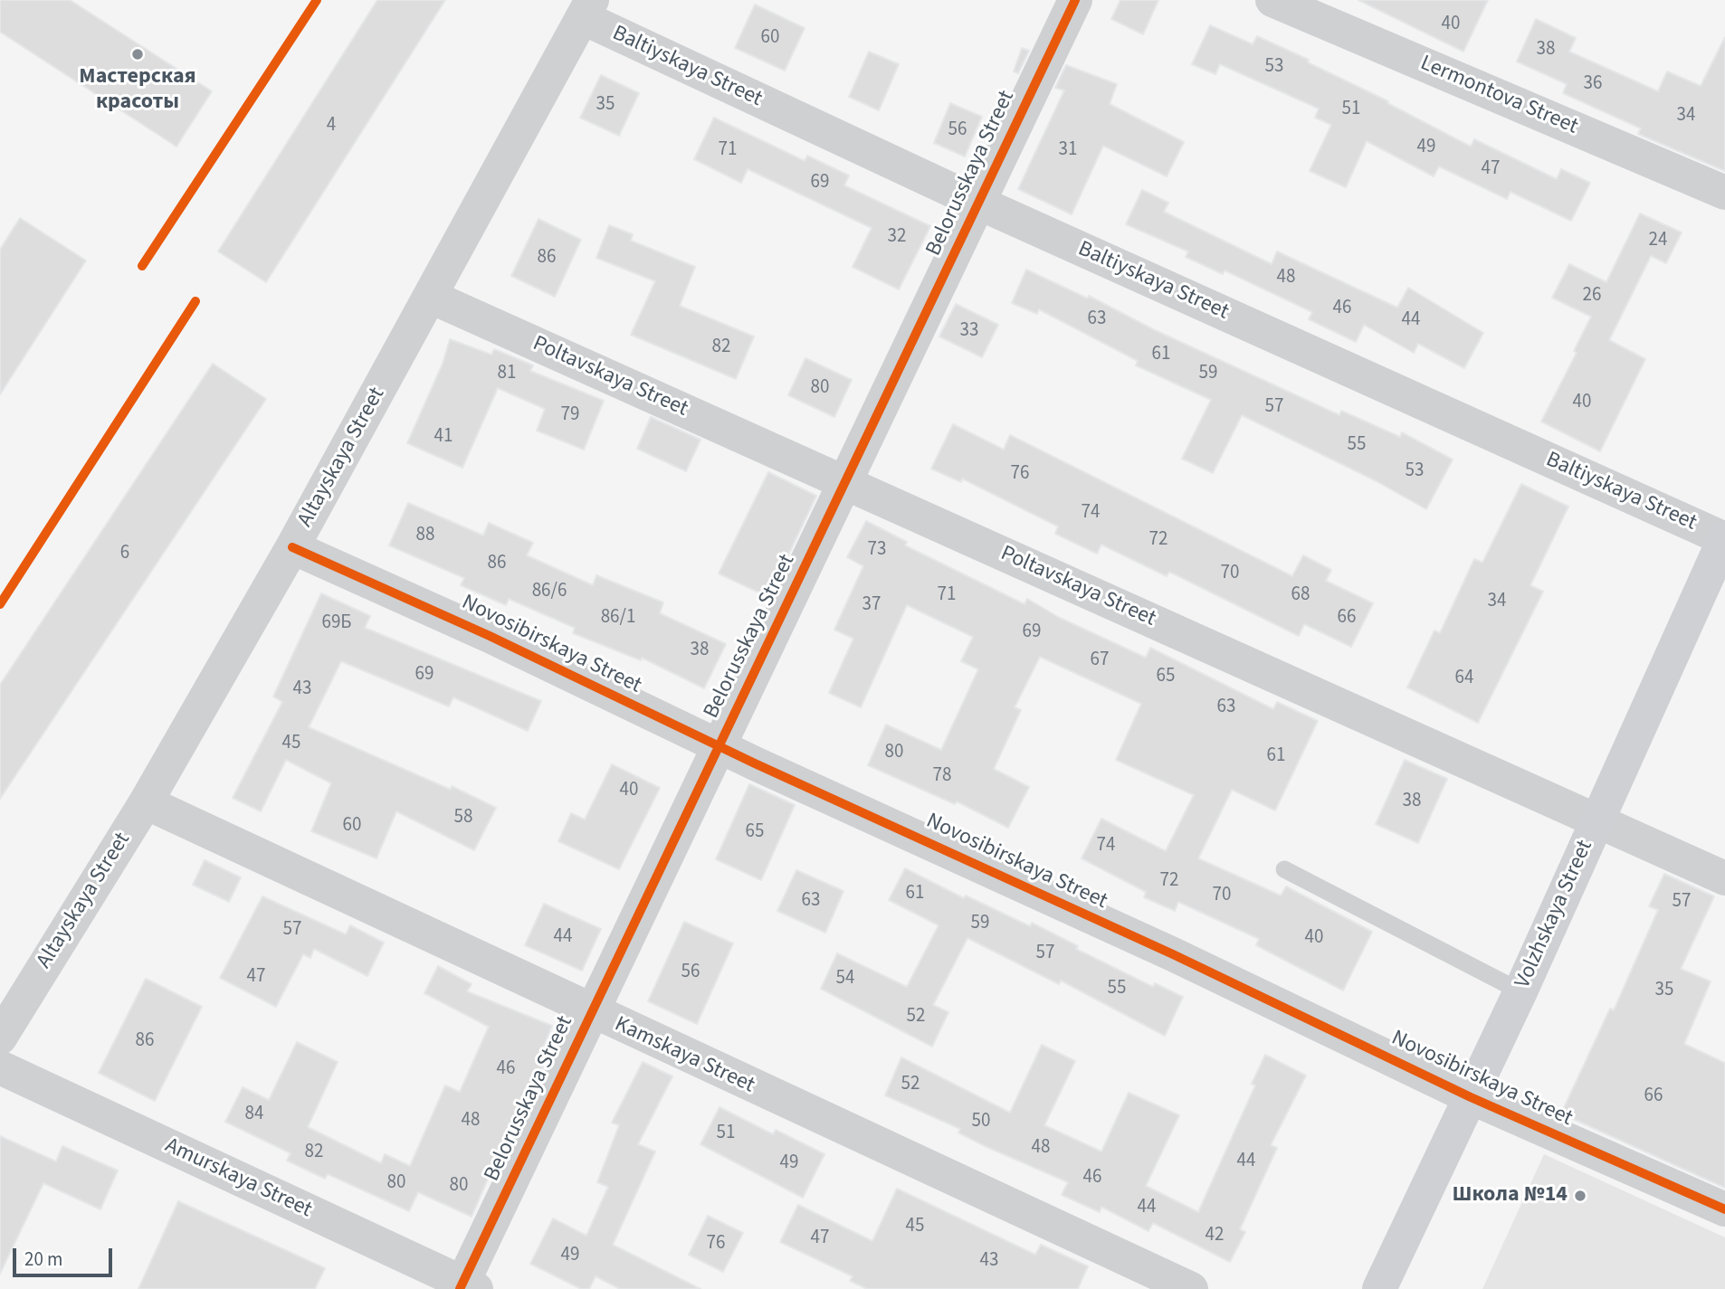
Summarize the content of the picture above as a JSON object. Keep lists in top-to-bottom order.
{
  "streets": {
    "street": [
      "Baltiyskaya Street",
      "Lermontova Street",
      "Belorusskaya Street",
      "Poltavskaya Street",
      "Altayskaya Street",
      "Novosibirskaya Street",
      "Volzhskaya Street",
      "Kamskaya Street",
      "Amurskaya Street"
    ]
  },
  "crossings": [
    ["Baltiyskaya Street", "Belorusskaya Street"],
    ["Baltiyskaya Street", "Altayskaya Street"],
    ["Baltiyskaya Street", "Volzhskaya Street"],
    ["Belorusskaya Street", "Poltavskaya Street"],
    ["Belorusskaya Street", "Novosibirskaya Street"],
    ["Belorusskaya Street", "Kamskaya Street"],
    ["Belorusskaya Street", "Amurskaya Street"],
    ["Poltavskaya Street", "Altayskaya Street"],
    ["Poltavskaya Street", "Volzhskaya Street"],
    ["Altayskaya Street", "Novosibirskaya Street"],
    ["Altayskaya Street", "Kamskaya Street"],
    ["Novosibirskaya Street", "Volzhskaya Street"]
  ],
  "places": ["Мастерская красоты", "Школа №14"],
  "house_numbers": [
    "40",
    "60",
    "38",
    "53",
    "36",
    "35",
    "51",
    "34",
    "4",
    "56",
    "49",
    "71",
    "31",
    "47",
    "69",
    "32",
    "24",
    "86",
    "48",
    "26",
    "46",
    "63",
    "44",
    "33",
    "82",
    "61",
    "81",
    "59",
    "80",
    "40",
    "57",
    "79",
    "41",
    "55",
    "53",
    "76",
    "74",
    "88",
    "72",
    "73",
    "6",
    "86",
    "70",
    "86/6",
    "71",
    "68",
    "34",
    "37",
    "86/1",
    "66",
    "69Б",
    "69",
    "38",
    "67",
    "69",
    "65",
    "64",
    "43",
    "63",
    "45",
    "80",
    "61",
    "78",
    "40",
    "38",
    "58",
    "60",
    "65",
    "74",
    "72",
    "61",
    "70",
    "63",
    "57",
    "59",
    "57",
    "44",
    "40",
    "57",
    "56",
    "47",
    "54",
    "55",
    "35",
    "52",
    "86",
    "46",
    "52",
    "66",
    "84",
    "48",
    "50",
    "51",
    "48",
    "82",
    "44",
    "49",
    "46",
    "80",
    "80",
    "44",
    "45",
    "42",
    "47",
    "76",
    "49",
    "43"
  ],
  "scale_bar": "20 m"
}
